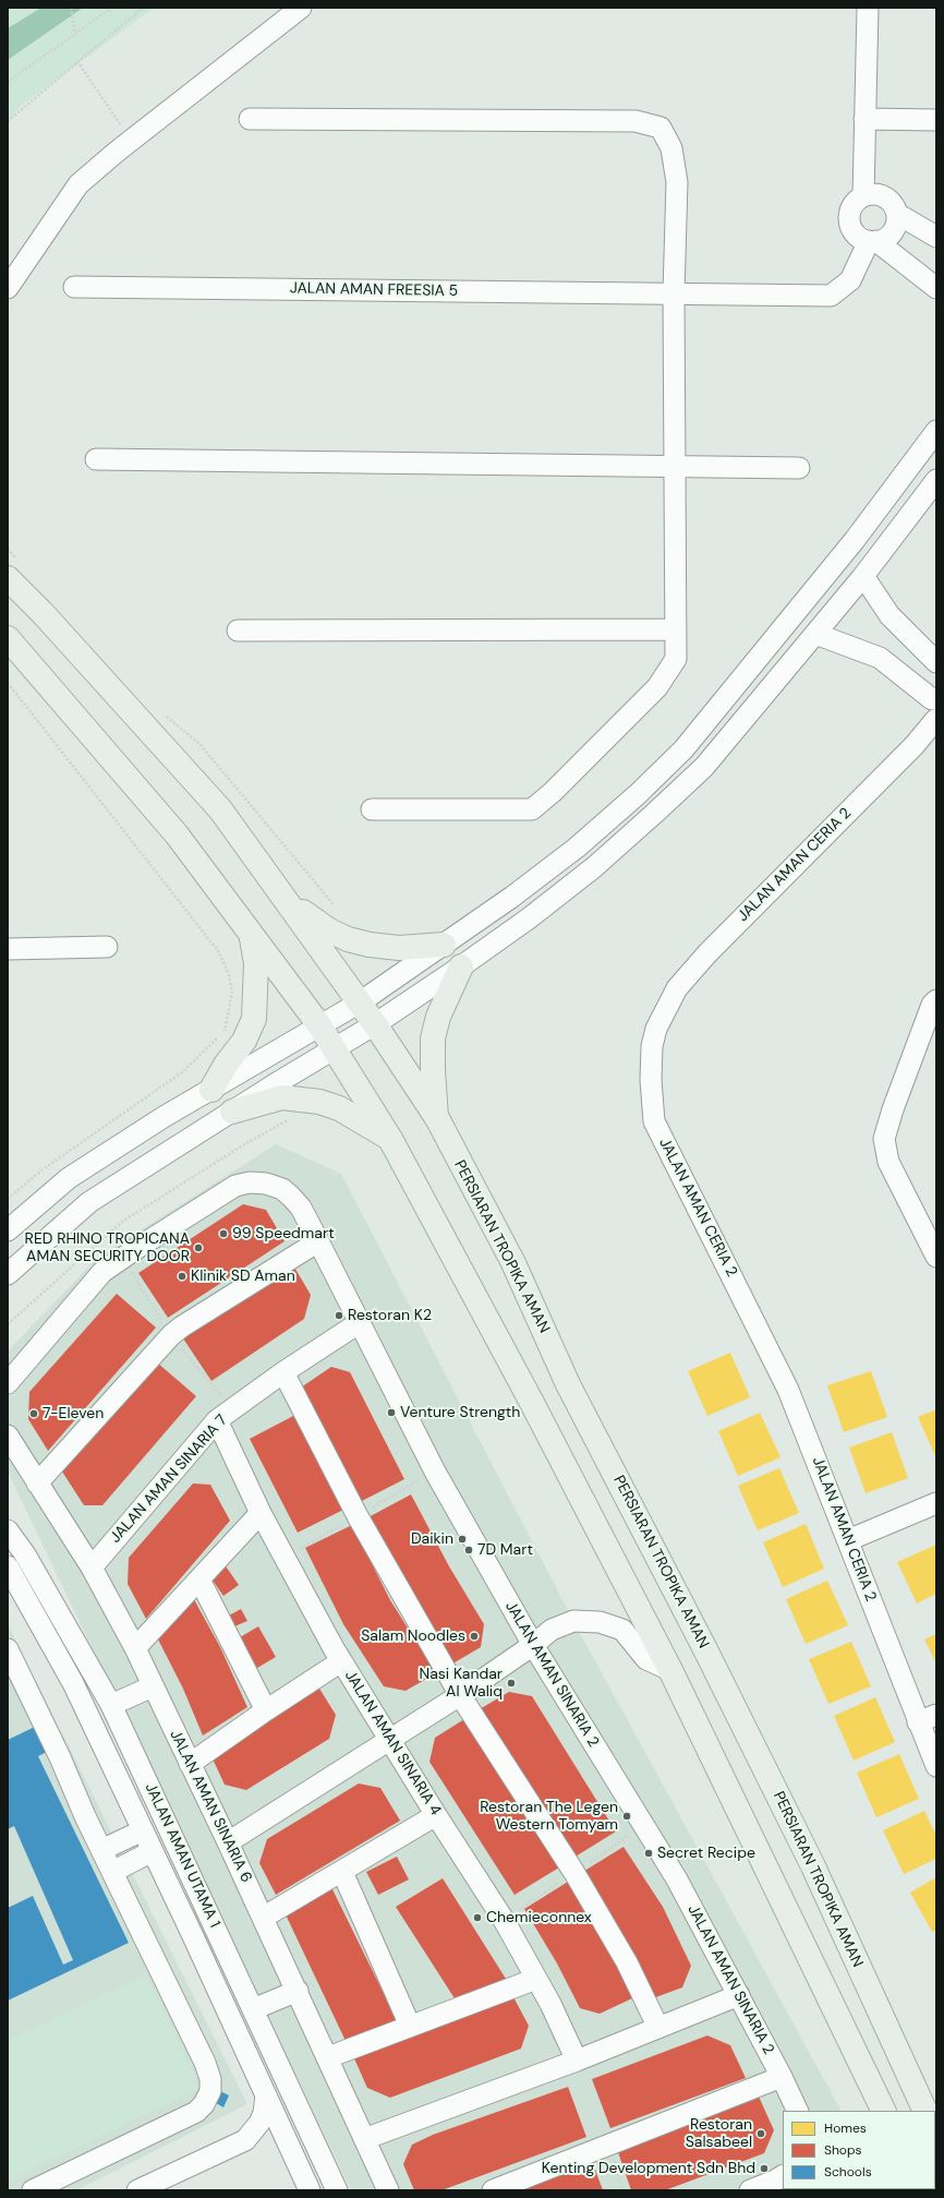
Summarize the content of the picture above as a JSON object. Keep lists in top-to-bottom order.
{
  "streets": {
    "main road": ["PERSIARAN TROPIKA AMAN"],
    "street": [
      "JALAN AMAN FREESIA 5",
      "JALAN AMAN CERIA 2",
      "JALAN AMAN SINARIA 7",
      "JALAN AMAN SINARIA 2",
      "JALAN AMAN SINARIA 4",
      "JALAN AMAN SINARIA 6",
      "JALAN AMAN UTAMA 1"
    ]
  },
  "crossings": [
    ["JALAN AMAN SINARIA 7", "JALAN AMAN SINARIA 2"],
    ["JALAN AMAN SINARIA 7", "JALAN AMAN SINARIA 4"],
    ["JALAN AMAN SINARIA 7", "JALAN AMAN SINARIA 6"]
  ],
  "places": [
    "99 Speedmart",
    "RED RHINO TROPICANA AMAN SECURITY DOOR",
    "Klinik SD Aman",
    "Restoran K2",
    "Venture Strength",
    "7-Eleven",
    "Daikin",
    "7D Mart",
    "Salam Noodles",
    "Nasi Kandar Al Waliq",
    "Restoran The Legen Western Tomyam",
    "Secret Recipe",
    "Chemieconnex",
    "Restoran Salsabeel",
    "Kenting Development Sdn Bhd"
  ],
  "legend": ["Homes", "Shops", "Schools"]
}
